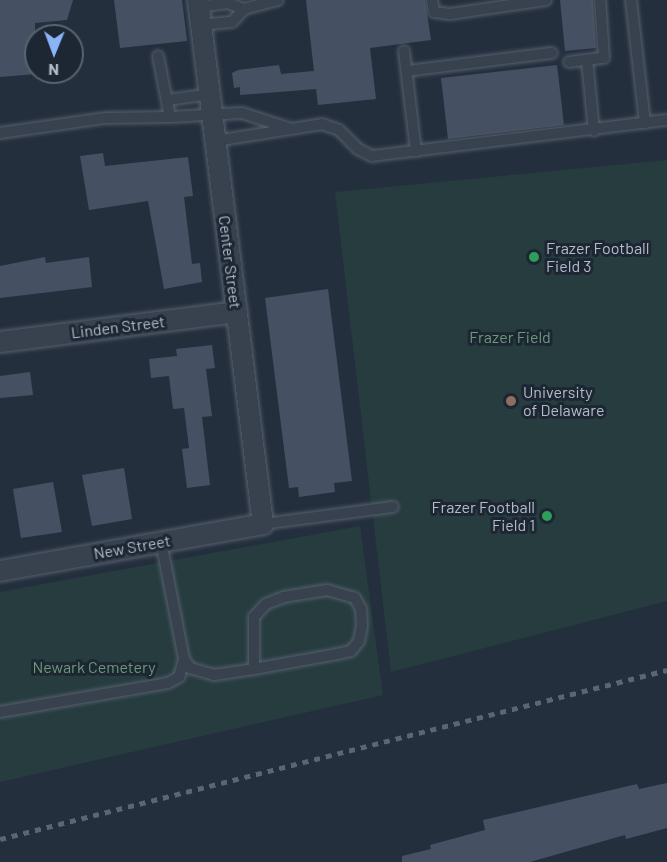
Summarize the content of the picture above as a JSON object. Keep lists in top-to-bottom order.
{
  "streets": {
    "street": ["Center Street", "Linden Street", "New Street"]
  },
  "crossings": [
    ["Center Street", "Linden Street"],
    ["Center Street", "New Street"]
  ],
  "parks": ["Frazer Field", "Newark Cemetery"],
  "places": ["Frazer Football Field 3", "University of Delaware", "Frazer Football Field 1"],
  "north": "bottom"
}
